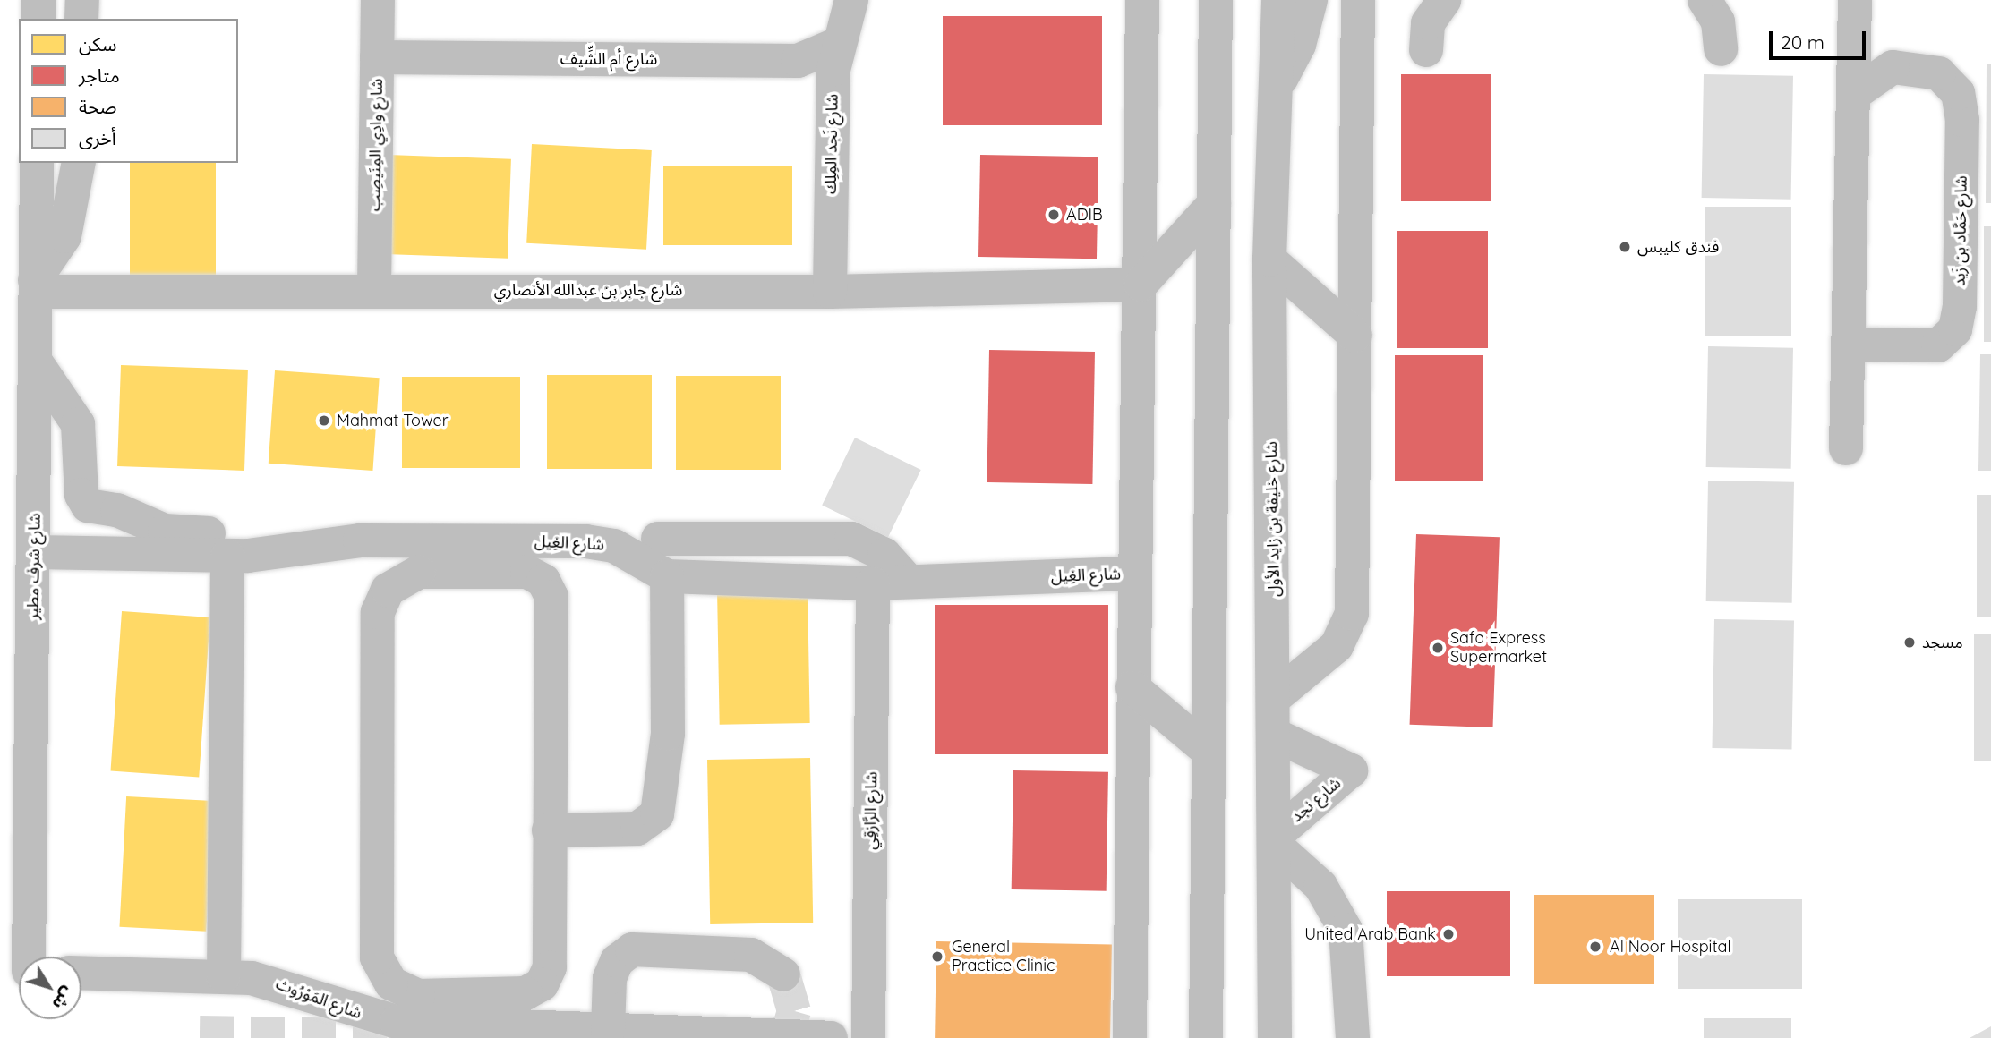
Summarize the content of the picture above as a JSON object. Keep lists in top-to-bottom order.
{
  "streets": {
    "street": [
      "شارع أم الشِّيف",
      "شارع نَجد المِلِك",
      "شارع وادِي المِنَيصِب",
      "شارع حَمَّاد بن زَيد",
      "شارع جابر بن عبدالله الأنصاري",
      "شارع خليفة بن زايد الأول",
      "شارع الغِيل",
      "شارع شرف مطير",
      "شارع نجد",
      "شارع الرَّازقِي",
      "شارع المَوْرُوث"
    ]
  },
  "crossings": [
    ["شارع أم الشِّيف", "شارع نَجد المِلِك"],
    ["شارع أم الشِّيف", "شارع وادِي المِنَيصِب"],
    ["شارع نَجد المِلِك", "شارع جابر بن عبدالله الأنصاري"],
    ["شارع وادِي المِنَيصِب", "شارع جابر بن عبدالله الأنصاري"],
    ["شارع جابر بن عبدالله الأنصاري", "شارع شرف مطير"],
    ["شارع خليفة بن زايد الأول", "شارع نجد"],
    ["شارع الغِيل", "شارع شرف مطير"],
    ["شارع الغِيل", "شارع الرَّازقِي"]
  ],
  "places": [
    "ADIB",
    "فندق كليبس",
    "Mahmat Tower",
    "مسجد",
    "Safa Express Supermarket",
    "United Arab Bank",
    "Al Noor Hospital",
    "General Practice Clinic"
  ],
  "legend": [
    "سكن",
    "متاجر",
    "صحة",
    "أخرى"
  ],
  "scale_bar": "20 m",
  "north": "bottom right"
}
